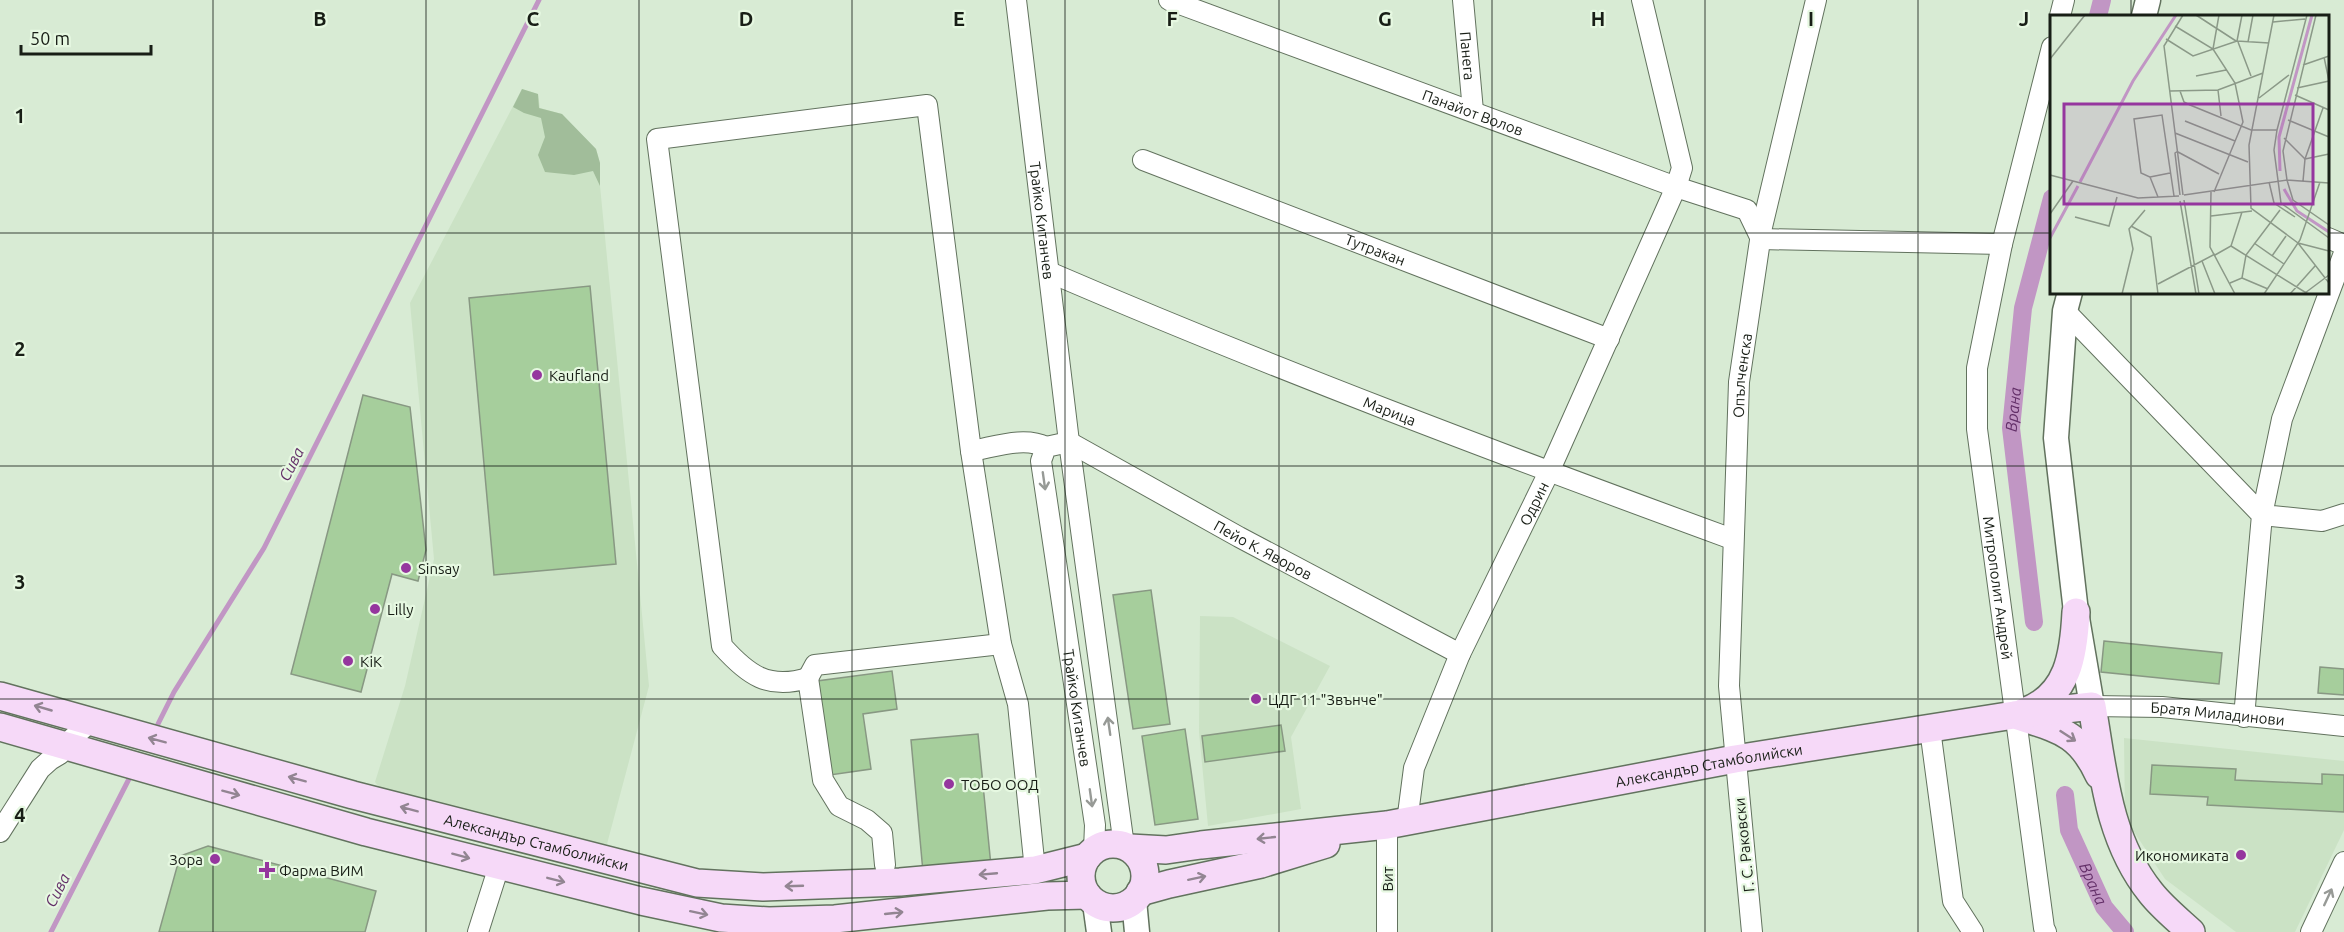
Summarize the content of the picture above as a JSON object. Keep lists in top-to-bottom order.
{
  "streets": {
    "main road": ["Александър Стамболийски"],
    "street": [
      "Панега",
      "Панайот Волов",
      "Трайко Китанчев",
      "Тутракан",
      "Опълченска",
      "Марица",
      "Одрин",
      "Пейо К. Яворов",
      "Митрополит Андрей",
      "Братя Миладинови",
      "Г. С. Раковски",
      "Вит"
    ]
  },
  "crossings": [
    ["Панега", "Панайот Волов"],
    ["Панайот Волов", "Опълченска"],
    ["Панайот Волов", "Одрин"],
    ["Трайко Китанчев", "Марица"],
    ["Трайко Китанчев", "Пейо К. Яворов"],
    ["Трайко Китанчев", "Александър Стамболийски"],
    ["Тутракан", "Одрин"],
    ["Опълченска", "Марица"],
    ["Опълченска", "Александър Стамболийски"],
    ["Опълченска", "Г. С. Раковски"],
    ["Марица", "Одрин"],
    ["Одрин", "Пейо К. Яворов"],
    ["Одрин", "Александър Стамболийски"],
    ["Одрин", "Вит"],
    ["Митрополит Андрей", "Александър Стамболийски"],
    ["Александър Стамболийски", "Г. С. Раковски"],
    ["Александър Стамболийски", "Вит"]
  ],
  "water": ["Врана", "Сива"],
  "places": {
    "other": [
      "Kaufland",
      "Sinsay",
      "Lilly",
      "KiK",
      "ЦДГ 11 \"Звънче\"",
      "ТОБО ООД",
      "Икономиката",
      "Зора"
    ],
    "health": ["Фарма ВИМ"]
  },
  "scale_bar": "50 m",
  "grid": {
    "columns": [
      "B",
      "C",
      "D",
      "E",
      "F",
      "G",
      "H",
      "I",
      "J"
    ],
    "rows": [
      "1",
      "2",
      "3",
      "4"
    ]
  }
}
